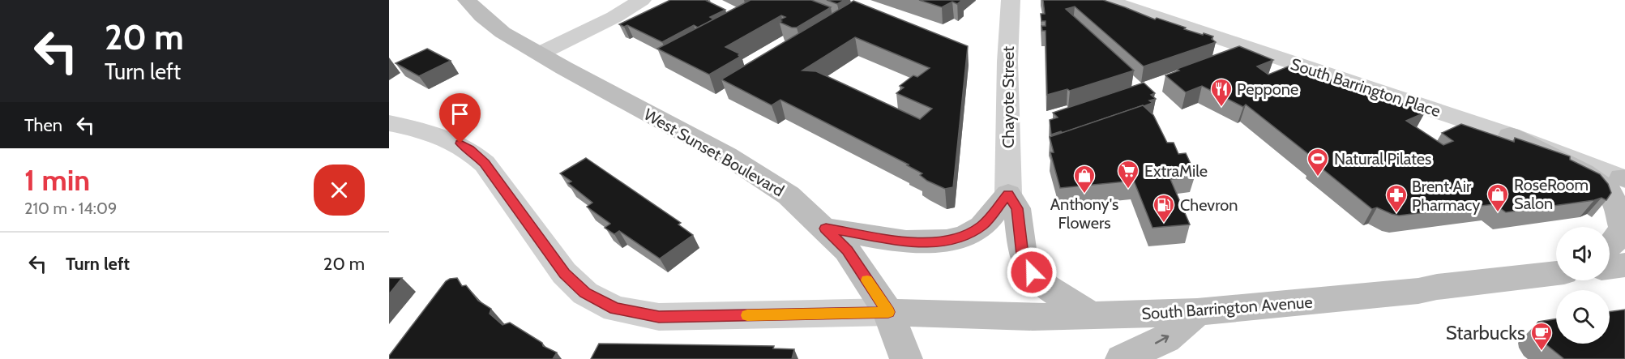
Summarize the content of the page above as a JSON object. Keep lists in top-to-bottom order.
{
  "streets": {
    "main road": ["West Sunset Boulevard", "South Barrington Avenue"],
    "street": ["South Barrington Place", "Chayote Street"]
  },
  "crossings": [
    ["West Sunset Boulevard", "South Barrington Avenue"]
  ],
  "places": {
    "restaurant": ["Peppone"],
    "sports": ["Natural Pilates"],
    "supermarket": ["ExtraMile"],
    "shop": ["Anthony's Flowers", "RoseRoom Salon"],
    "pharmacy": ["Brent Air Pharmacy"],
    "fuel station": ["Chevron"],
    "cafe": ["Starbucks"]
  },
  "page": {
    "turn": ["20 m", "Turn left"],
    "then": "Then",
    "heading": ["1 min", "210 m · 14:09"],
    "list": [
      {
        "name": "Turn left",
        "value": "20 m"
      }
    ]
  }
}
